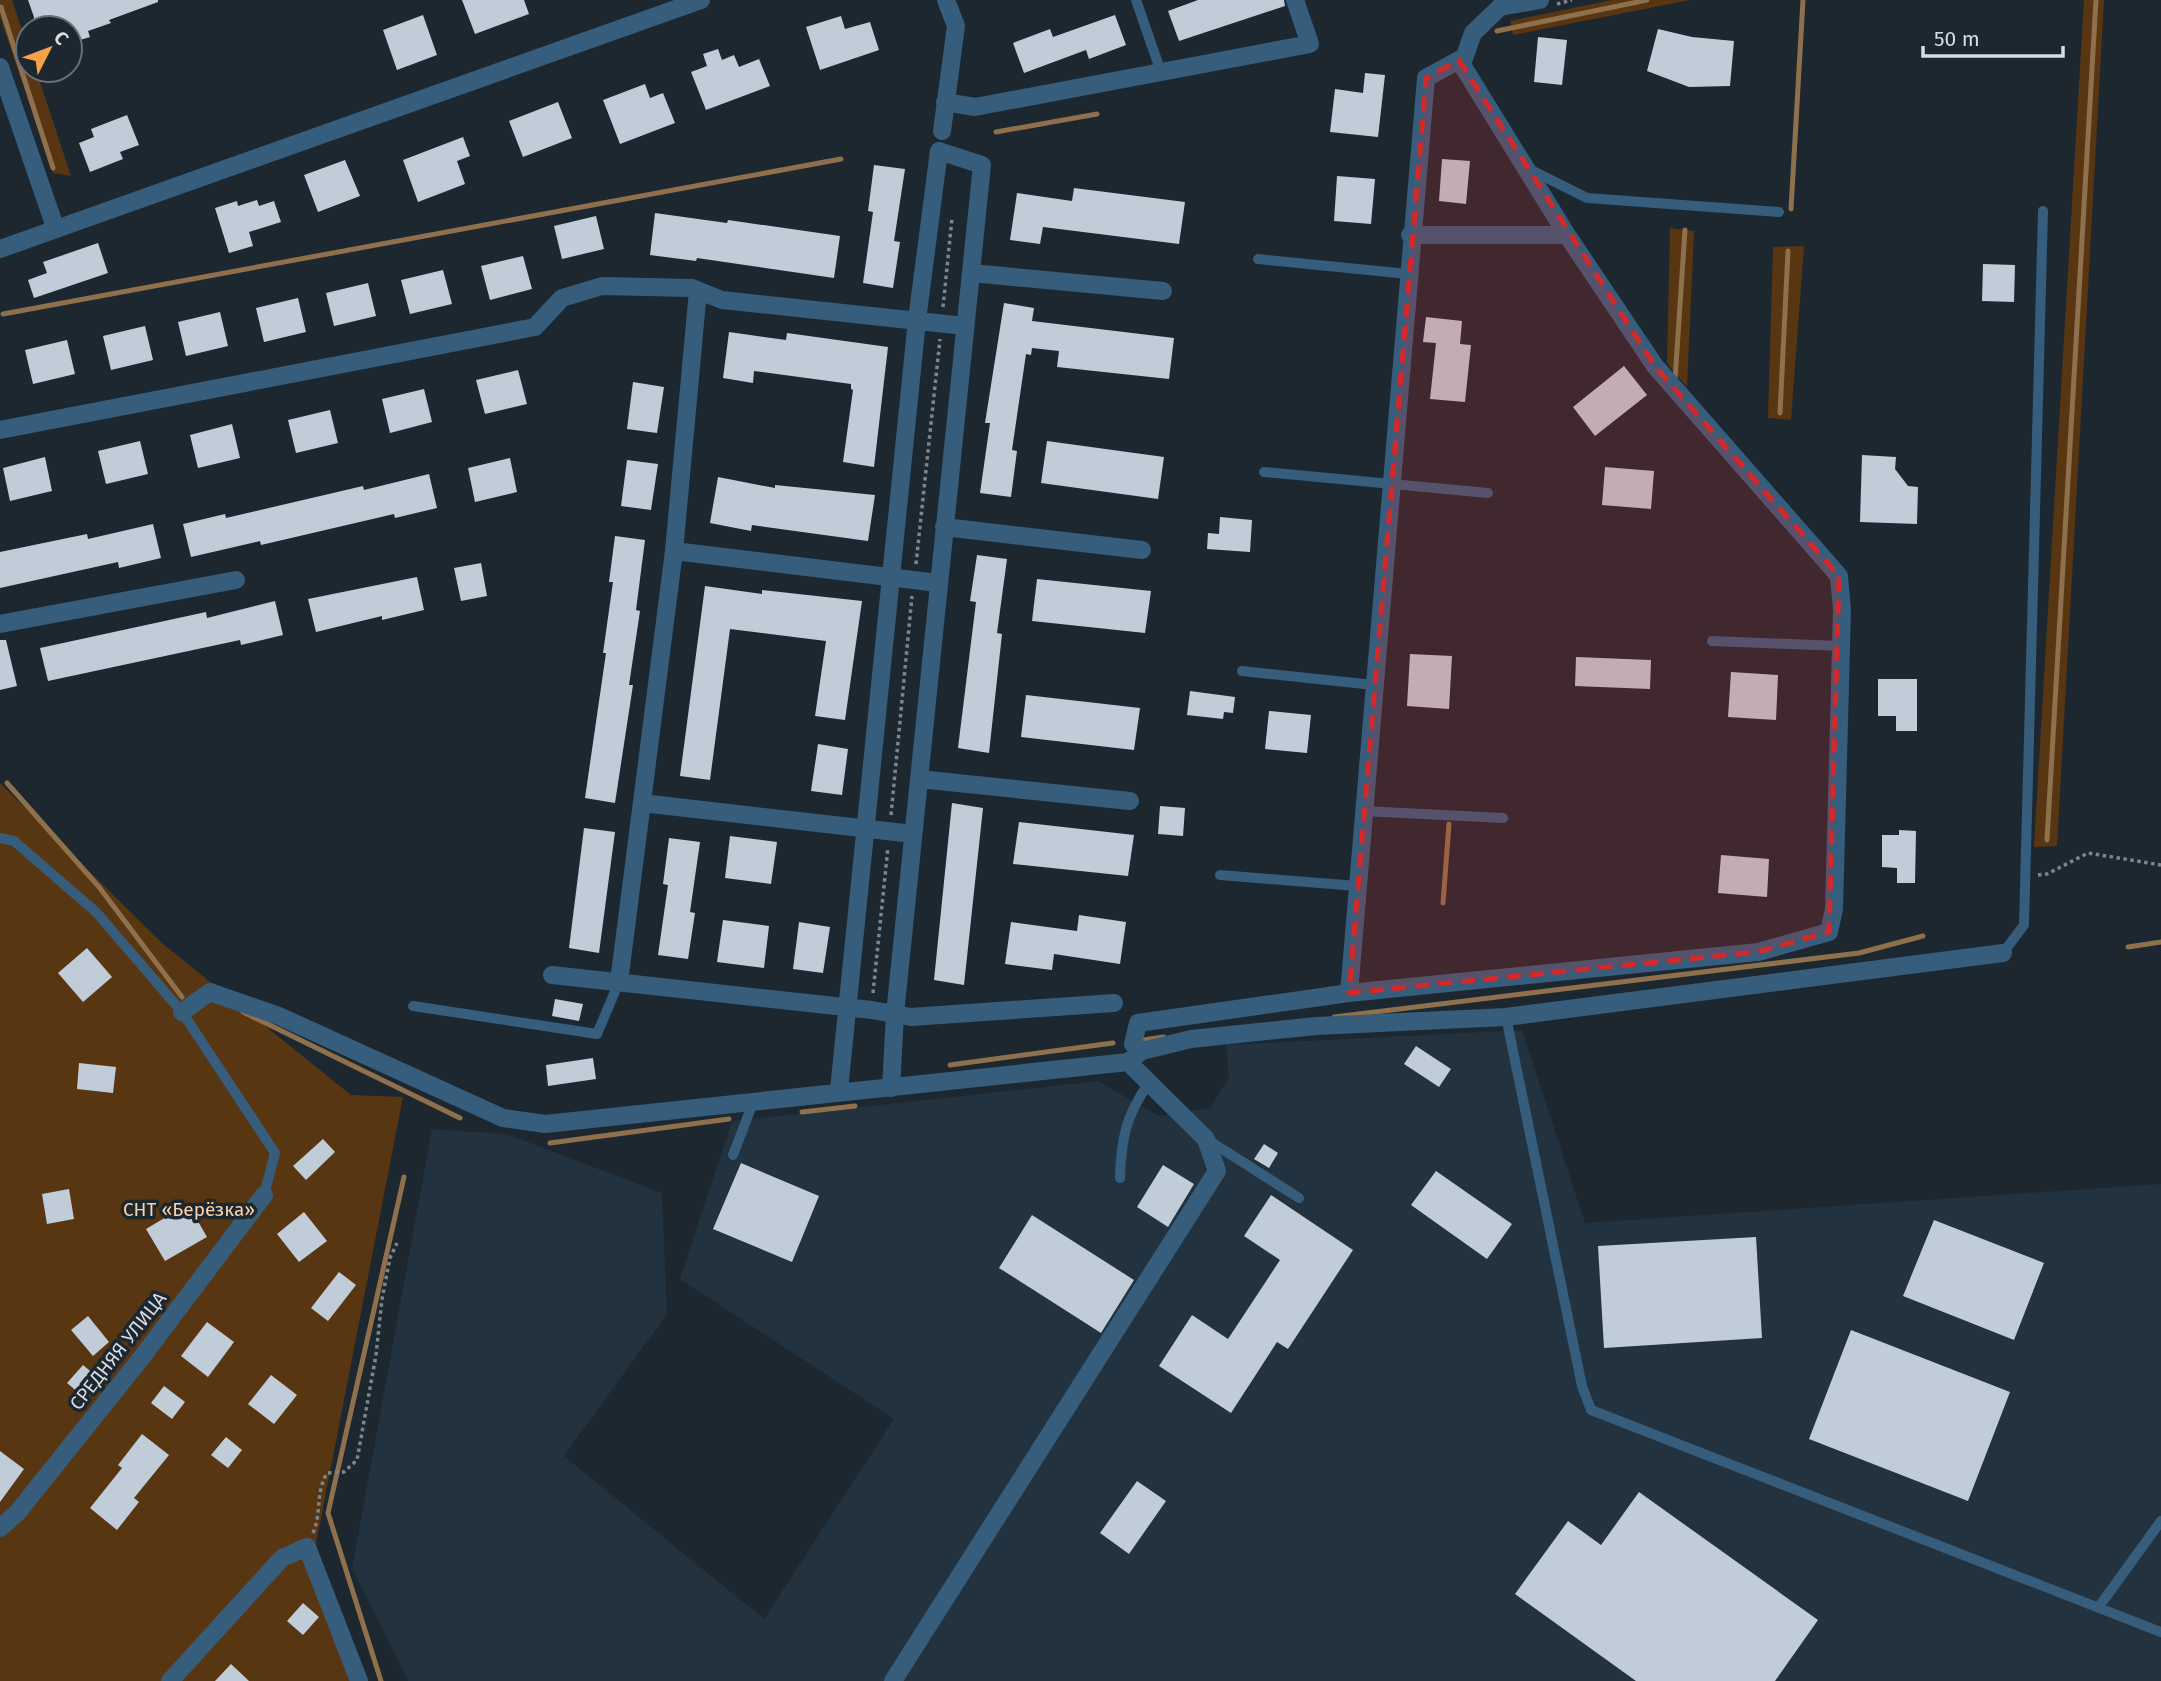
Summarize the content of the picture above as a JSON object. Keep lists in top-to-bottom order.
{
  "streets": {
    "street": ["СРЕДНЯЯ УЛИЦА"]
  },
  "parks": ["СНТ «Берёзка»"],
  "scale_bar": "50 m",
  "north": "top right"
}
